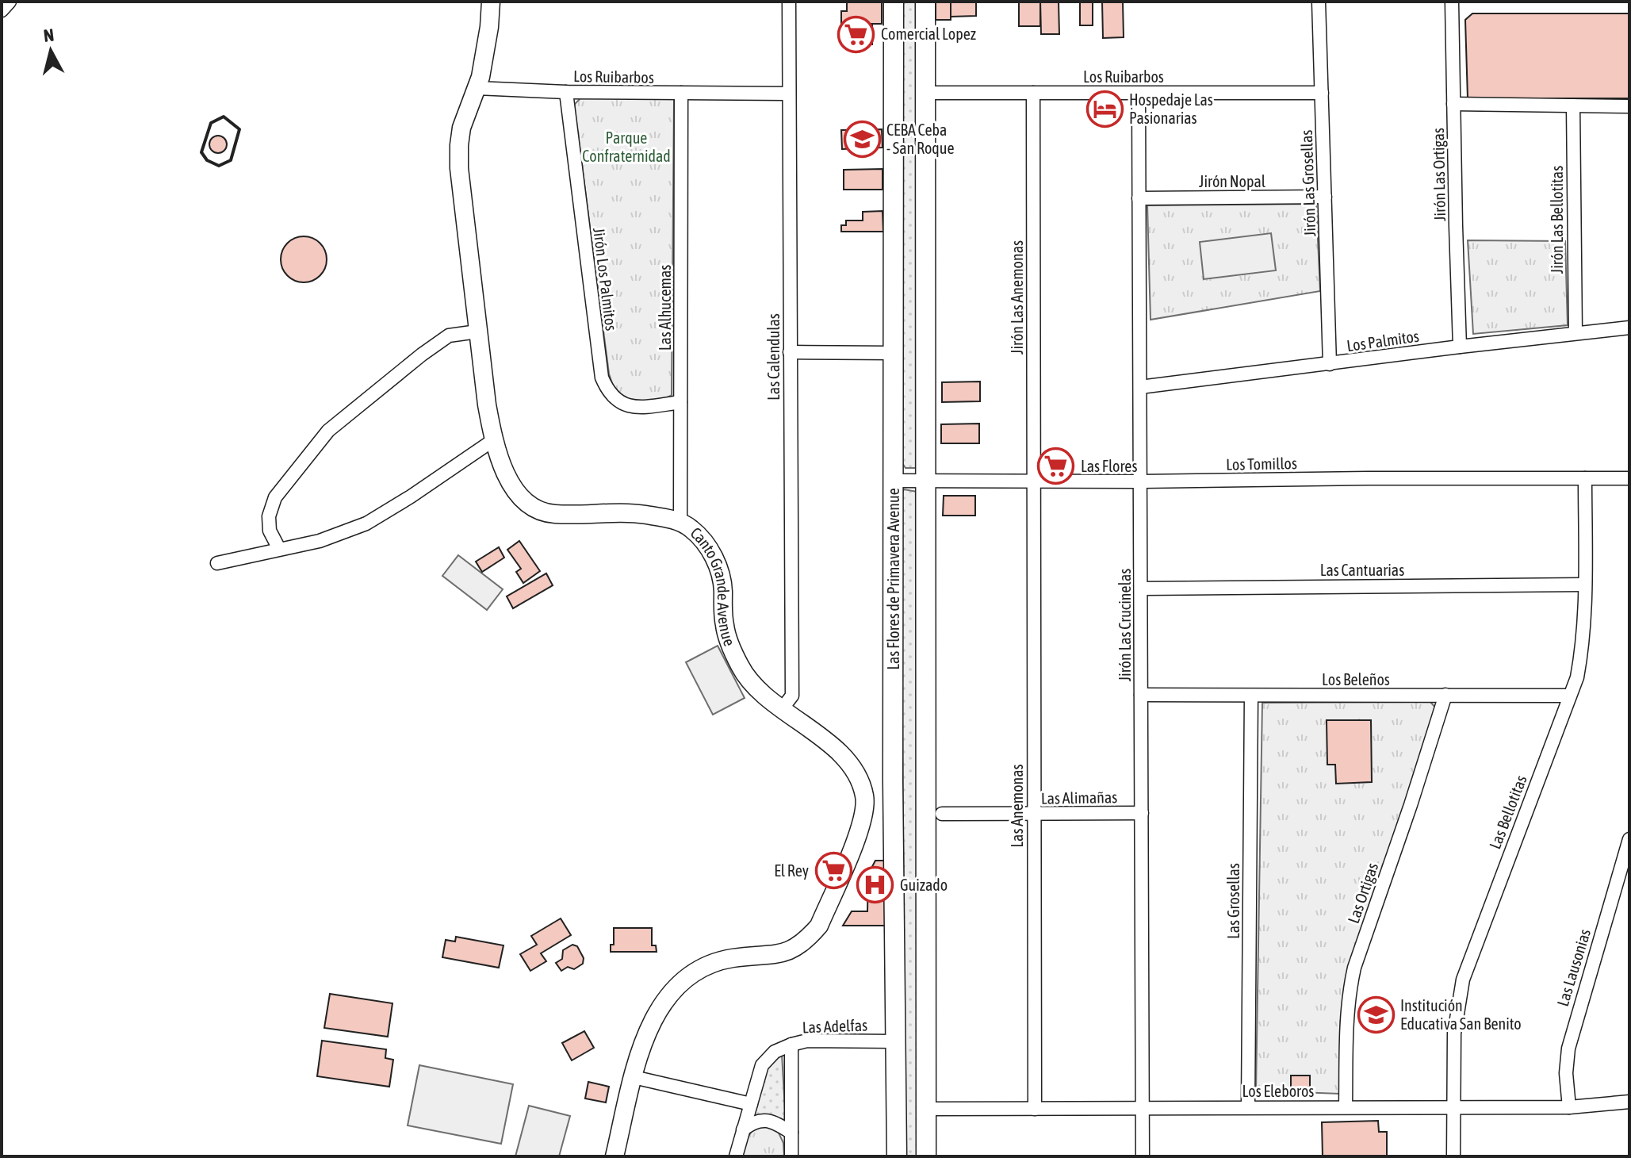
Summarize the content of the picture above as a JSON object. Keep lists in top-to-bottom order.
{
  "streets": {
    "main road": ["Las Flores de Primavera Avenue"],
    "street": [
      "Los Ruibarbos",
      "Jirón Las Ortigas",
      "Jirón Nopal",
      "Jirón Las Grosellas",
      "Jirón Las Bellotitas",
      "Jirón Los Palmitos",
      "Jirón Las Anemonas",
      "Las Alhucemas",
      "Los Palmitos",
      "Las Calendulas",
      "Los Tomillos",
      "Las Cantuarias",
      "Canto Grande Avenue",
      "Jirón Las Crucinelas",
      "Los Beleños",
      "Las Alimañas",
      "Las Anemonas",
      "Las Bellotitas",
      "Las Ortigas",
      "Las Grosellas",
      "Las Lausonias",
      "Las Adelfas",
      "Los Eleboros"
    ]
  },
  "crossings": [
    ["Los Ruibarbos", "Jirón Las Grosellas"],
    ["Los Ruibarbos", "Jirón Los Palmitos"],
    ["Los Ruibarbos", "Jirón Las Anemonas"],
    ["Los Ruibarbos", "Las Alhucemas"],
    ["Los Ruibarbos", "Las Calendulas"],
    ["Los Ruibarbos", "Las Flores de Primavera Avenue"],
    ["Los Ruibarbos", "Canto Grande Avenue"],
    ["Los Ruibarbos", "Jirón Las Crucinelas"],
    ["Jirón Las Ortigas", "Los Palmitos"],
    ["Jirón Nopal", "Jirón Las Grosellas"],
    ["Jirón Nopal", "Jirón Las Crucinelas"],
    ["Jirón Las Grosellas", "Los Palmitos"],
    ["Jirón Las Bellotitas", "Los Palmitos"],
    ["Jirón Los Palmitos", "Las Alhucemas"],
    ["Jirón Las Anemonas", "Los Tomillos"],
    ["Jirón Las Anemonas", "Las Anemonas"],
    ["Las Alhucemas", "Canto Grande Avenue"],
    ["Los Palmitos", "Jirón Las Crucinelas"],
    ["Las Calendulas", "Canto Grande Avenue"],
    ["Los Tomillos", "Las Flores de Primavera Avenue"],
    ["Los Tomillos", "Jirón Las Crucinelas"],
    ["Los Tomillos", "Las Bellotitas"],
    ["Las Cantuarias", "Jirón Las Crucinelas"],
    ["Las Cantuarias", "Las Bellotitas"],
    ["Las Flores de Primavera Avenue", "Las Adelfas"],
    ["Las Flores de Primavera Avenue", "Los Eleboros"],
    ["Jirón Las Crucinelas", "Los Beleños"],
    ["Jirón Las Crucinelas", "Las Alimañas"],
    ["Jirón Las Crucinelas", "Los Eleboros"],
    ["Los Beleños", "Las Bellotitas"],
    ["Los Beleños", "Las Ortigas"],
    ["Los Beleños", "Las Grosellas"],
    ["Las Alimañas", "Las Anemonas"],
    ["Las Anemonas", "Los Eleboros"],
    ["Las Bellotitas", "Los Eleboros"],
    ["Las Ortigas", "Los Eleboros"],
    ["Las Grosellas", "Los Eleboros"],
    ["Las Lausonias", "Los Eleboros"]
  ],
  "parks": ["Parque Confraternidad"],
  "places": {
    "supermarket": ["Comercial Lopez", "Las Flores", "El Rey"],
    "hotel": ["Hospedaje Las Pasionarias"],
    "school or university": ["CEBA Ceba - San Roque", "Institución Educativa San Benito"],
    "hospital": ["Guizado"]
  },
  "north": "top"
}
